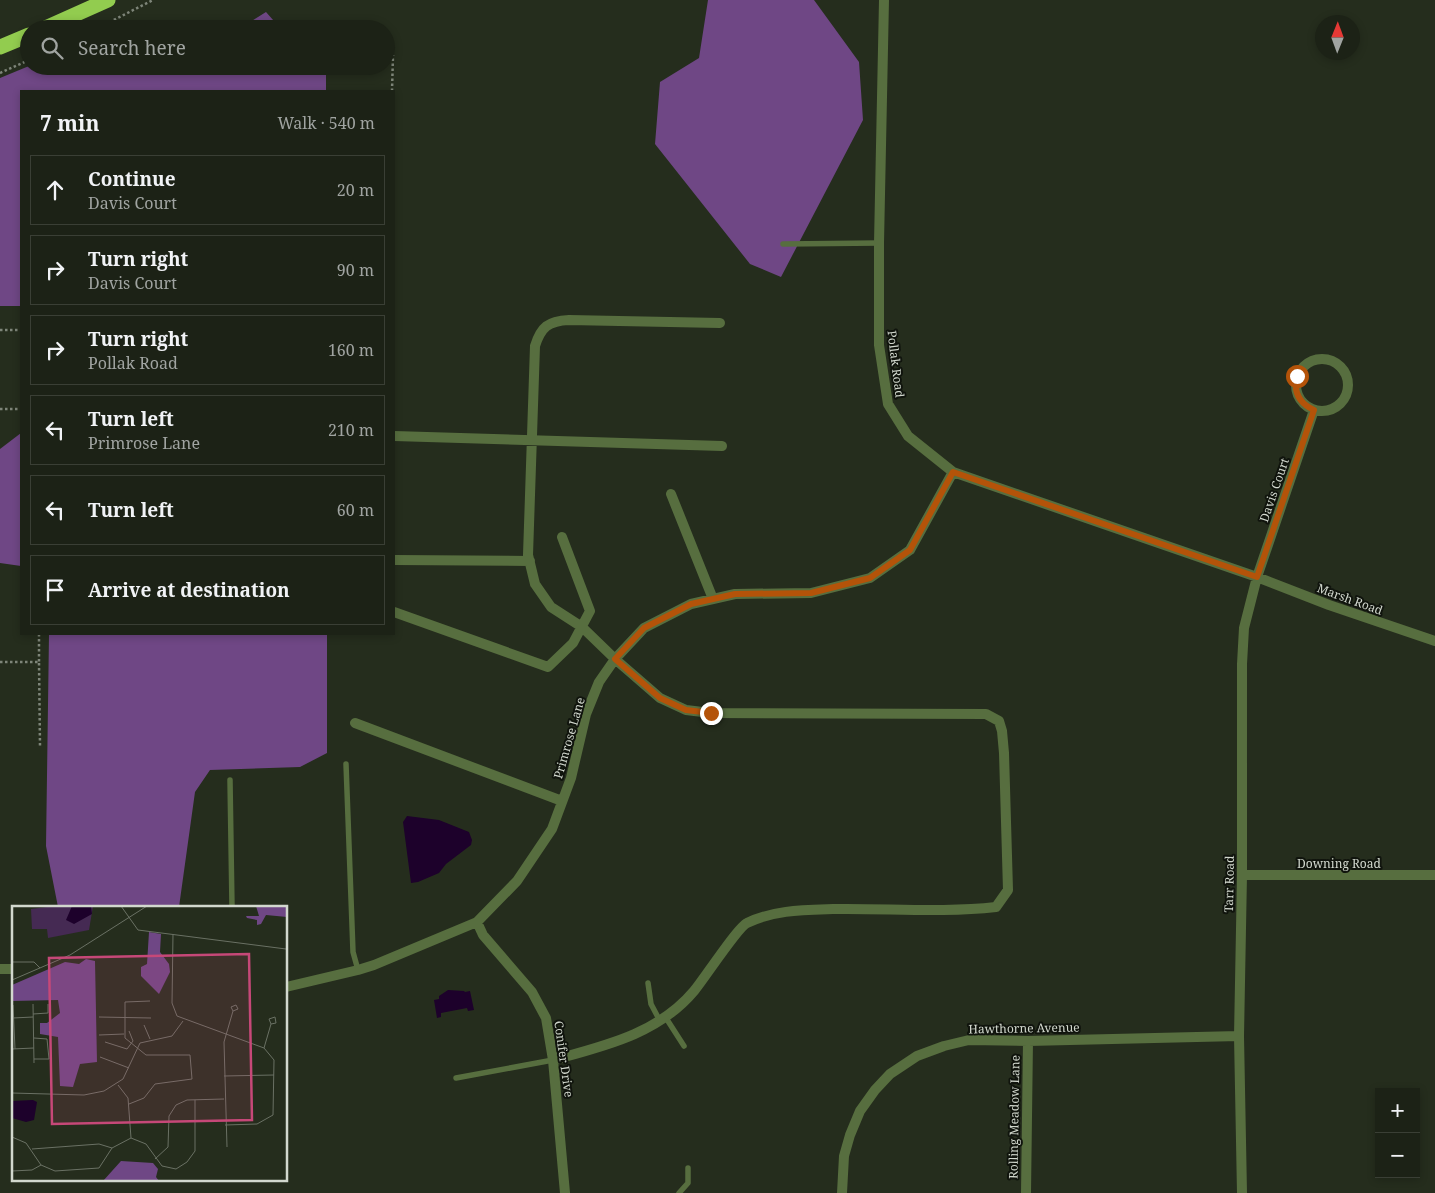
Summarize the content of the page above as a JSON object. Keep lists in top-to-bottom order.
{
  "streets": {
    "street": [
      "Pollak Road",
      "Davis Court",
      "Marsh Road",
      "Primrose Lane",
      "Downing Road",
      "Tarr Road",
      "Hawthorne Avenue",
      "Conifer Drive",
      "Rolling Meadow Lane"
    ]
  },
  "crossings": [
    ["Pollak Road", "Davis Court"],
    ["Pollak Road", "Marsh Road"],
    ["Pollak Road", "Primrose Lane"],
    ["Pollak Road", "Tarr Road"],
    ["Davis Court", "Marsh Road"],
    ["Davis Court", "Tarr Road"],
    ["Marsh Road", "Tarr Road"],
    ["Primrose Lane", "Conifer Drive"],
    ["Downing Road", "Tarr Road"],
    ["Tarr Road", "Hawthorne Avenue"],
    ["Hawthorne Avenue", "Rolling Meadow Lane"]
  ],
  "north": "top",
  "page": {
    "search": "Search here",
    "heading": ["7 min", "Walk · 540 m"],
    "list": [
      ["Continue", "Davis Court", "20 m"],
      ["Turn right", "Davis Court", "90 m"],
      ["Turn right", "Pollak Road", "160 m"],
      ["Turn left", "Primrose Lane", "210 m"],
      ["Turn left", "60 m"],
      "Arrive at destination"
    ],
    "map_buttons": ["+", "−"]
  }
}
